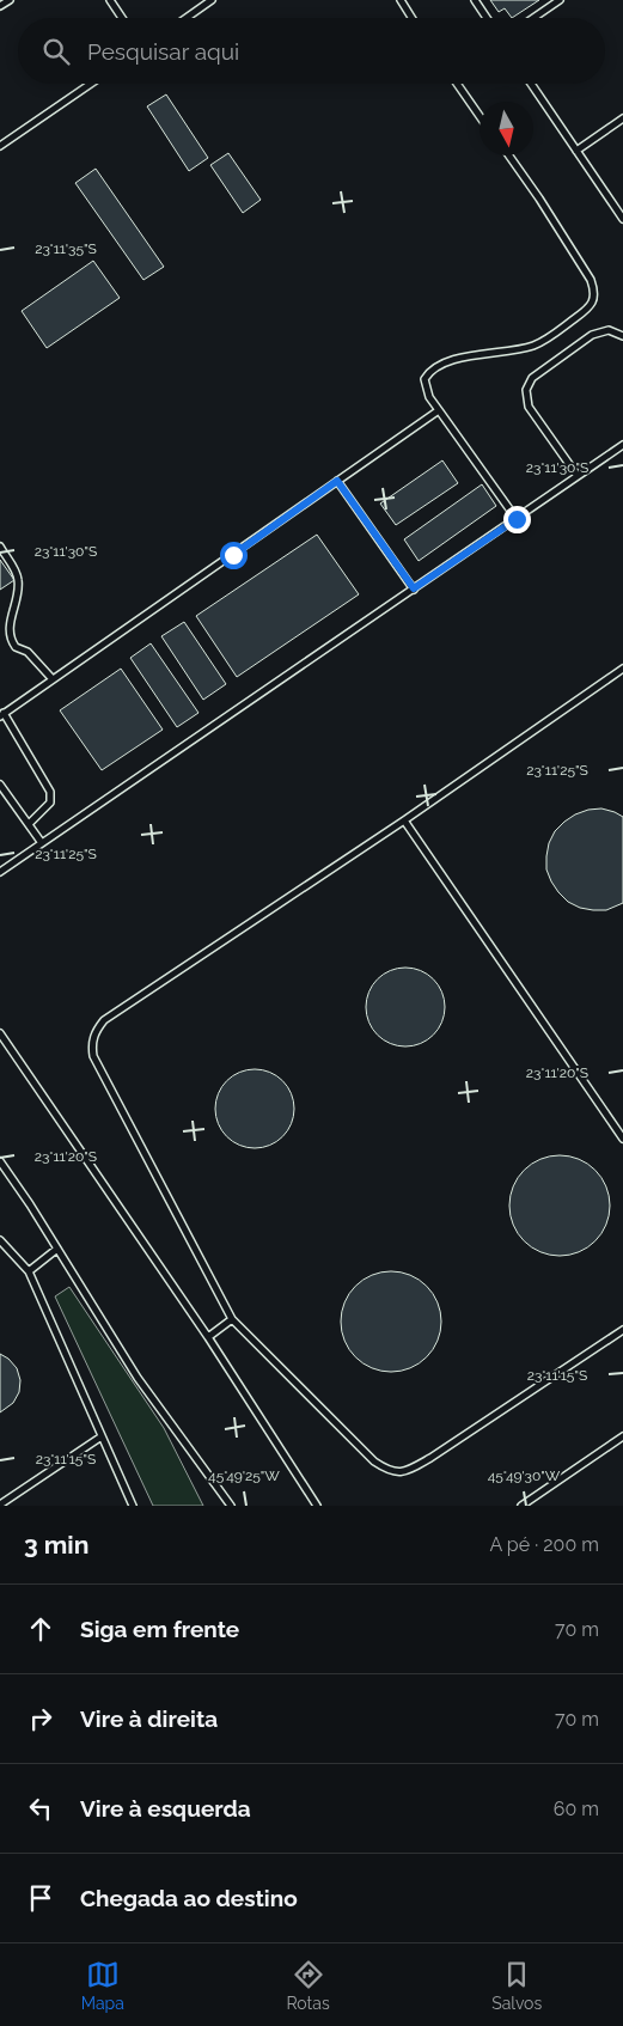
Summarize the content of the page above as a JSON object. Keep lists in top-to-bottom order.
{
  "north": "bottom",
  "page": {
    "search": "Pesquisar aqui",
    "heading": ["3 min", "A pé · 200 m"],
    "list": [
      ["Siga em frente", "70 m"],
      ["Vire à direita", "70 m"],
      ["Vire à esquerda", "60 m"],
      "Chegada ao destino"
    ],
    "nav": ["Mapa", "Rotas", "Salvos"]
  },
  "coordinates": [
    "23°11'35\"S",
    "23°11'30\"S",
    "23°11'25\"S",
    "23°11'20\"S",
    "23°11'15\"S",
    "45°49'25\"W",
    "45°49'30\"W"
  ]
}
